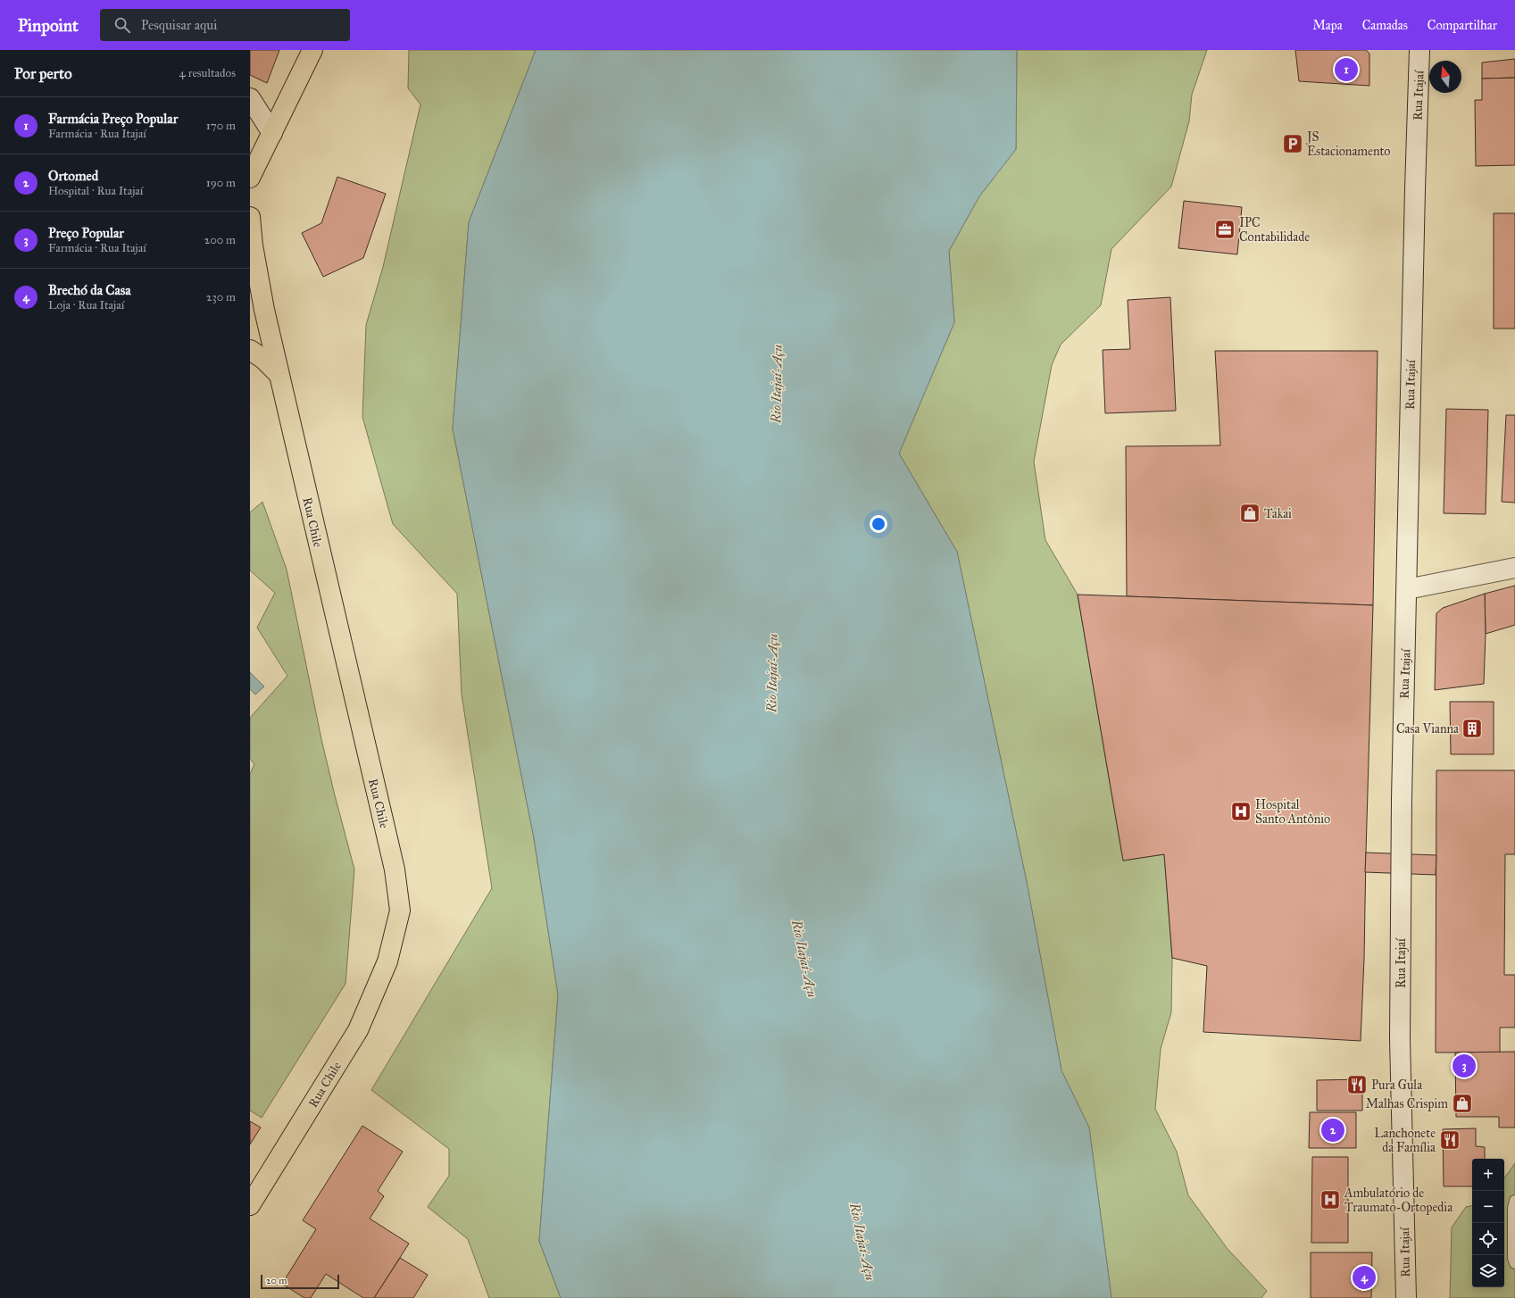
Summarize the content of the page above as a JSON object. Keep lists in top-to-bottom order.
{
  "streets": {
    "main road": ["Rua Itajaí", "Rua Chile"]
  },
  "water": ["Rio Itajaí-Açu"],
  "places": {
    "parking": ["JS Estacionamento"],
    "office": ["IPC Contabilidade"],
    "shop": ["Takai", "Malhas Crispim"],
    "building": ["Casa Vianna"],
    "hospital": ["Hospital Santo Antônio", "Ambulatório de Traumato-Ortopedia"],
    "restaurant": ["Pura Gula", "Lanchonete da Família"]
  },
  "scale_bar": "20 m",
  "north": "top",
  "page": {
    "header": "Pinpoint",
    "search": "Pesquisar aqui",
    "nav": ["Mapa", "Camadas", "Compartilhar"],
    "heading": ["Por perto", "4 resultados"],
    "pins": [
      "1",
      "3",
      "2",
      "4"
    ],
    "list": [
      {
        "mark": "1",
        "name": "Farmácia Preço Popular",
        "note": "Farmácia · Rua Itajaí",
        "value": "170 m"
      },
      {
        "mark": "2",
        "name": "Ortomed",
        "note": "Hospital · Rua Itajaí",
        "value": "190 m"
      },
      {
        "mark": "3",
        "name": "Preço Popular",
        "note": "Farmácia · Rua Itajaí",
        "value": "200 m"
      },
      {
        "mark": "4",
        "name": "Brechó da Casa",
        "note": "Loja · Rua Itajaí",
        "value": "230 m"
      }
    ],
    "map_buttons": ["+", "−"],
    "scale": "20 m"
  }
}
